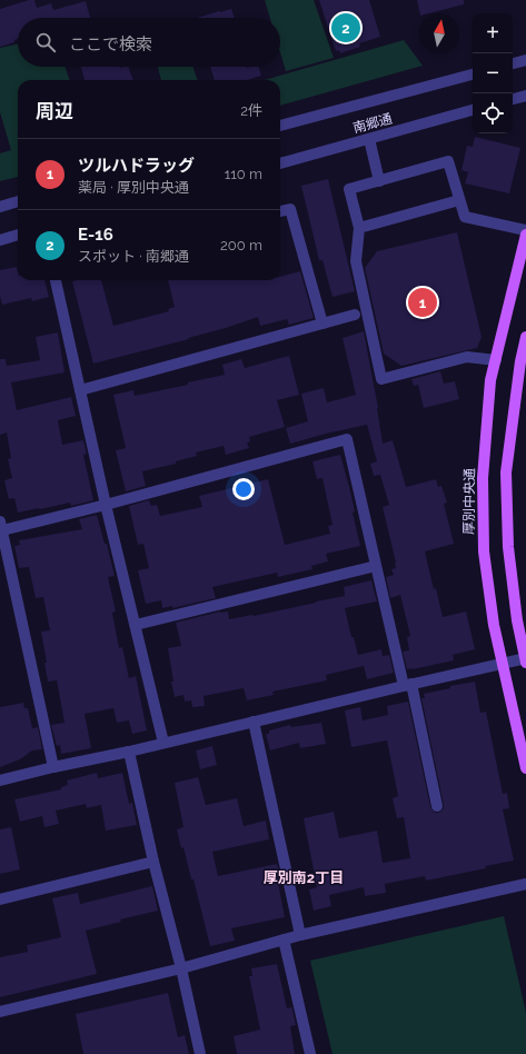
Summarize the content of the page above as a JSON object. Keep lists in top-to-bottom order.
{
  "streets": {
    "main road": ["厚別中央通"],
    "street": ["南郷通"]
  },
  "districts": ["厚別南2丁目"],
  "north": "top",
  "page": {
    "pins": ["2", "1"],
    "map_buttons": ["+", "−"],
    "search": "ここで検索",
    "heading": ["周辺", "2件"],
    "list": [
      {
        "mark": "1",
        "name": "ツルハドラッグ",
        "note": "薬局 · 厚別中央通",
        "value": "110 m"
      },
      {
        "mark": "2",
        "name": "E-16",
        "note": "スポット · 南郷通",
        "value": "200 m"
      }
    ]
  }
}
